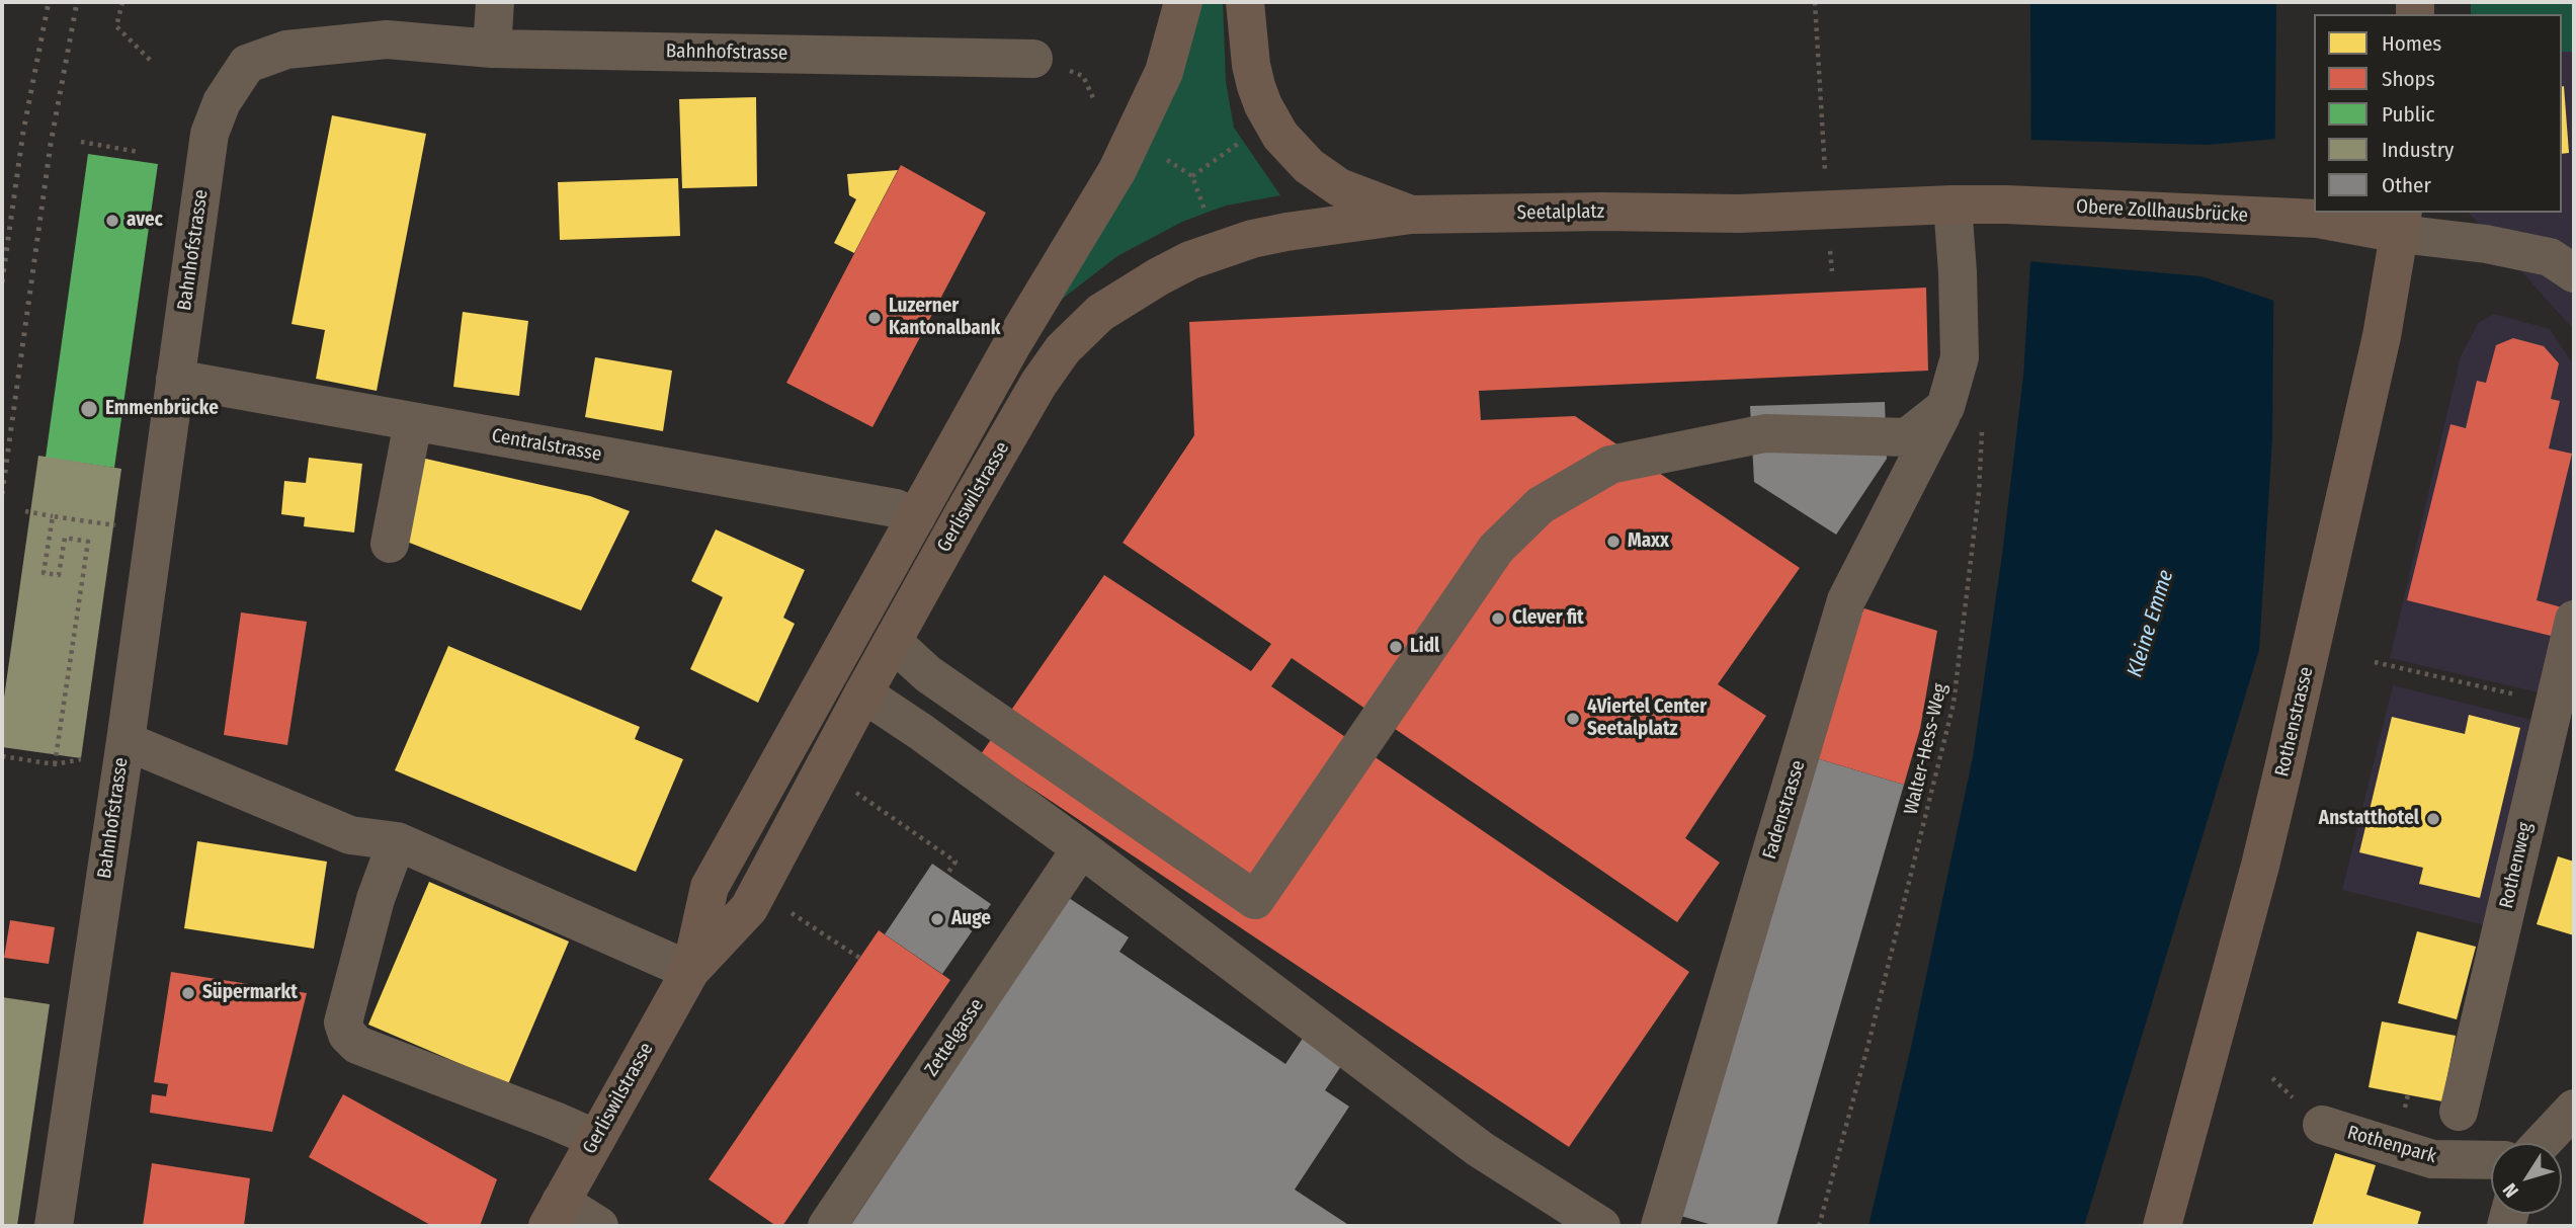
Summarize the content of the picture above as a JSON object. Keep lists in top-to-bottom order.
{
  "streets": {
    "main road": [
      "Obere Zollhausbrücke",
      "Seetalplatz",
      "Gerliswilstrasse",
      "Rothenstrasse"
    ],
    "street": [
      "Bahnhofstrasse",
      "Centralstrasse",
      "Fadenstrasse",
      "Rothenweg",
      "Zettelgasse",
      "Rothenpark"
    ],
    "path": ["Walter-Hess-Weg"]
  },
  "crossings": [
    ["Bahnhofstrasse", "Centralstrasse"],
    ["Obere Zollhausbrücke", "Seetalplatz"],
    ["Obere Zollhausbrücke", "Rothenstrasse"],
    ["Seetalplatz", "Gerliswilstrasse"],
    ["Seetalplatz", "Fadenstrasse"],
    ["Centralstrasse", "Gerliswilstrasse"]
  ],
  "water": ["Kleine Emme"],
  "places": [
    "avec",
    "Luzerner Kantonalbank",
    "Emmenbrücke",
    "Maxx",
    "Clever fit",
    "Lidl",
    "4Viertel Center Seetalplatz",
    "Anstatthotel",
    "Auge",
    "Süpermarkt"
  ],
  "legend": [
    "Homes",
    "Shops",
    "Public",
    "Industry",
    "Other"
  ],
  "north": "bottom left"
}
